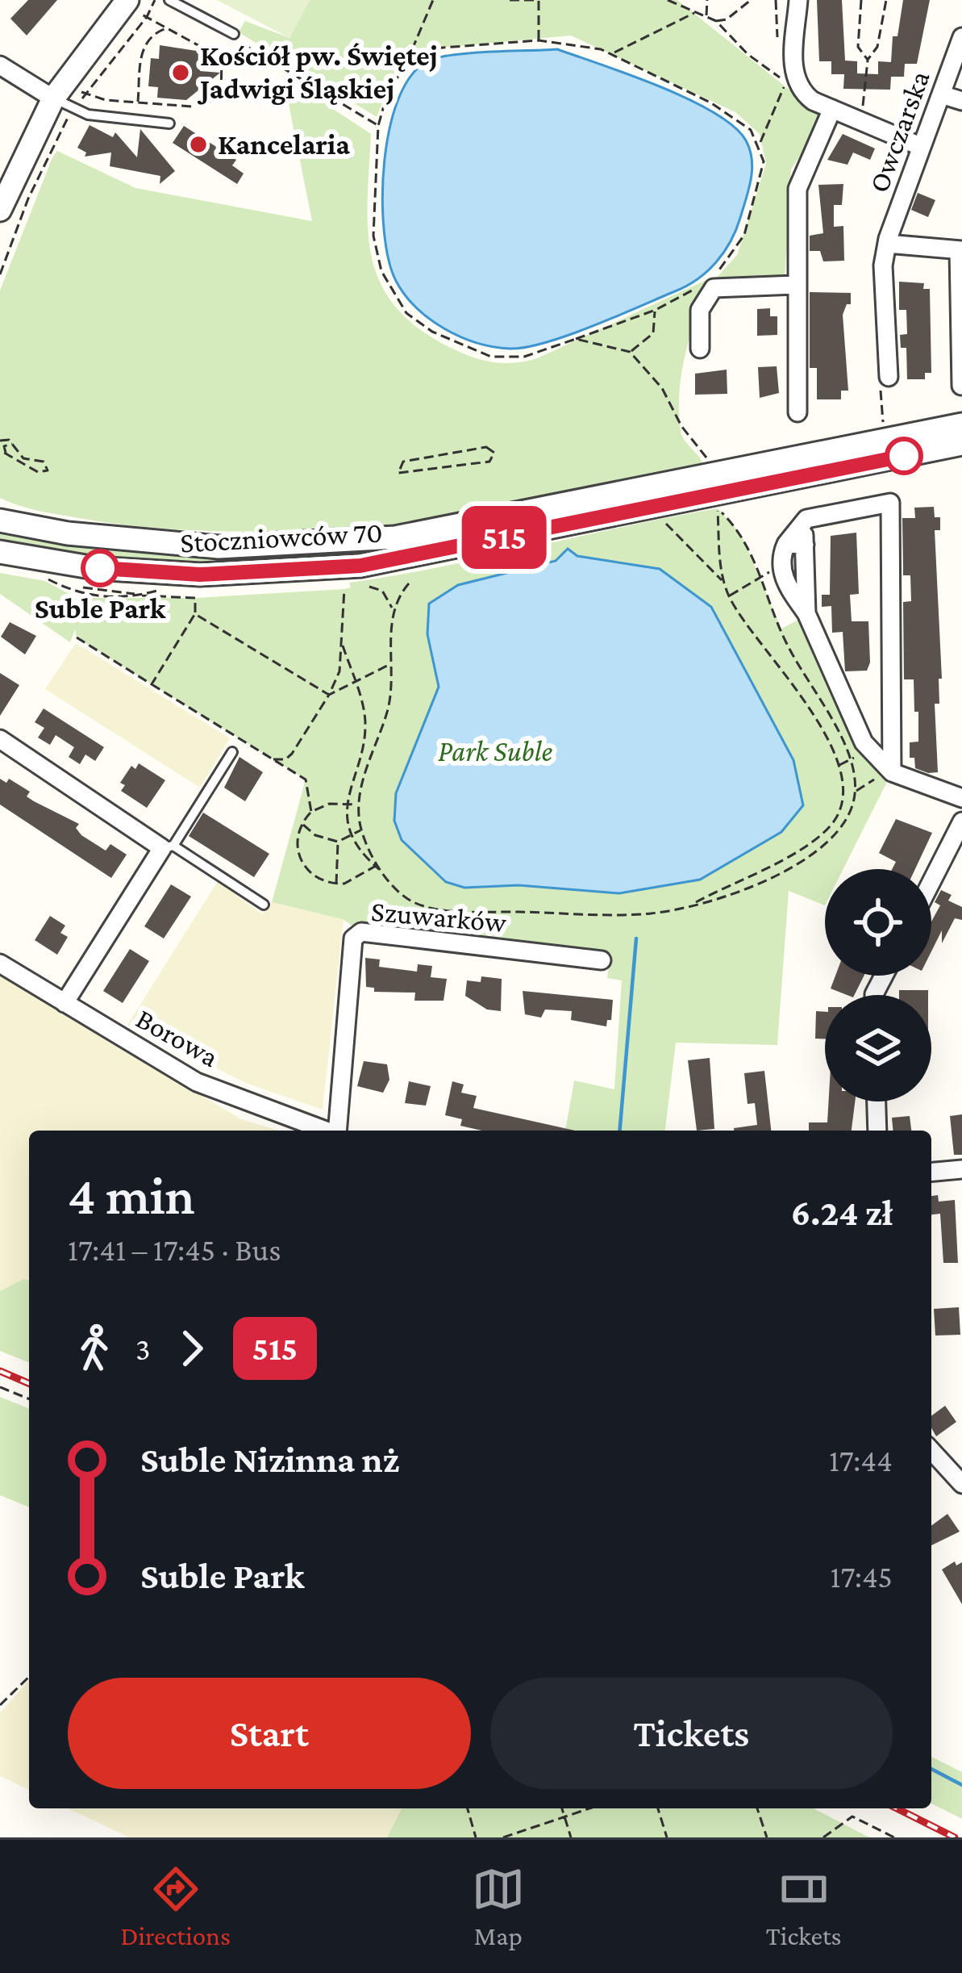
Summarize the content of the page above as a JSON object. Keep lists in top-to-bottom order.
{
  "streets": {
    "street": [
      "Owczarska",
      "Stoczniowców 70",
      "Szuwarków",
      "Borowa"
    ]
  },
  "parks": ["Park Suble"],
  "places": ["Kościół pw. Świętej Jadwigi Śląskiej", "Kancelaria", "Suble Park"],
  "lines": ["bus line 515"],
  "page": {
    "on_map": "515",
    "heading": ["4 min", "17:41 – 17:45 · Bus", "6.24 zł"],
    "legs": ["3", "515"],
    "list": [
      {
        "name": "Suble Nizinna nż",
        "value": "17:44"
      },
      {
        "name": "Suble Park",
        "value": "17:45"
      }
    ],
    "buttons": ["Start", "Tickets"],
    "tabs": ["Directions", "Map", "Tickets"]
  }
}
